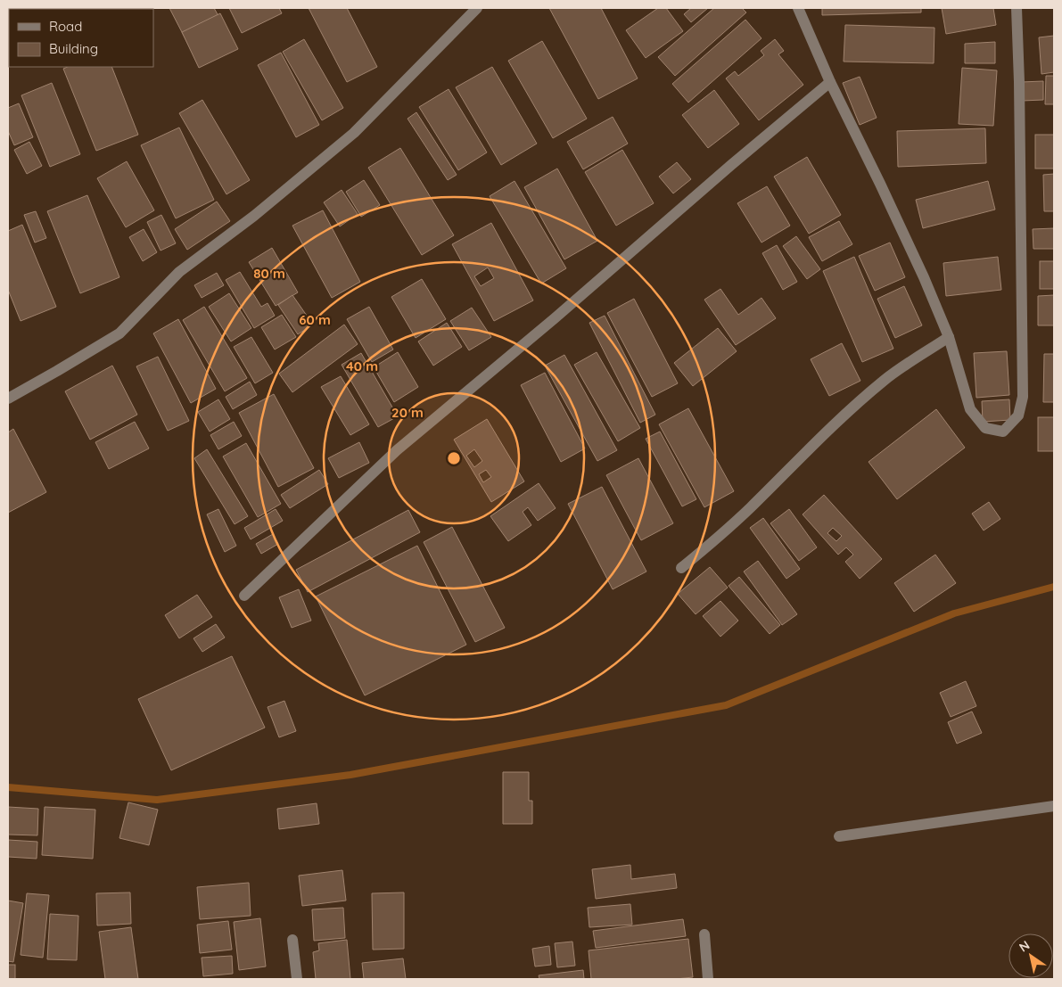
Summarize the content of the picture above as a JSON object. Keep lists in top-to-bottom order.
{
  "legend": ["Road", "Building"],
  "north": "top left",
  "rings": [
    "80 m",
    "60 m",
    "40 m",
    "20 m"
  ]
}
